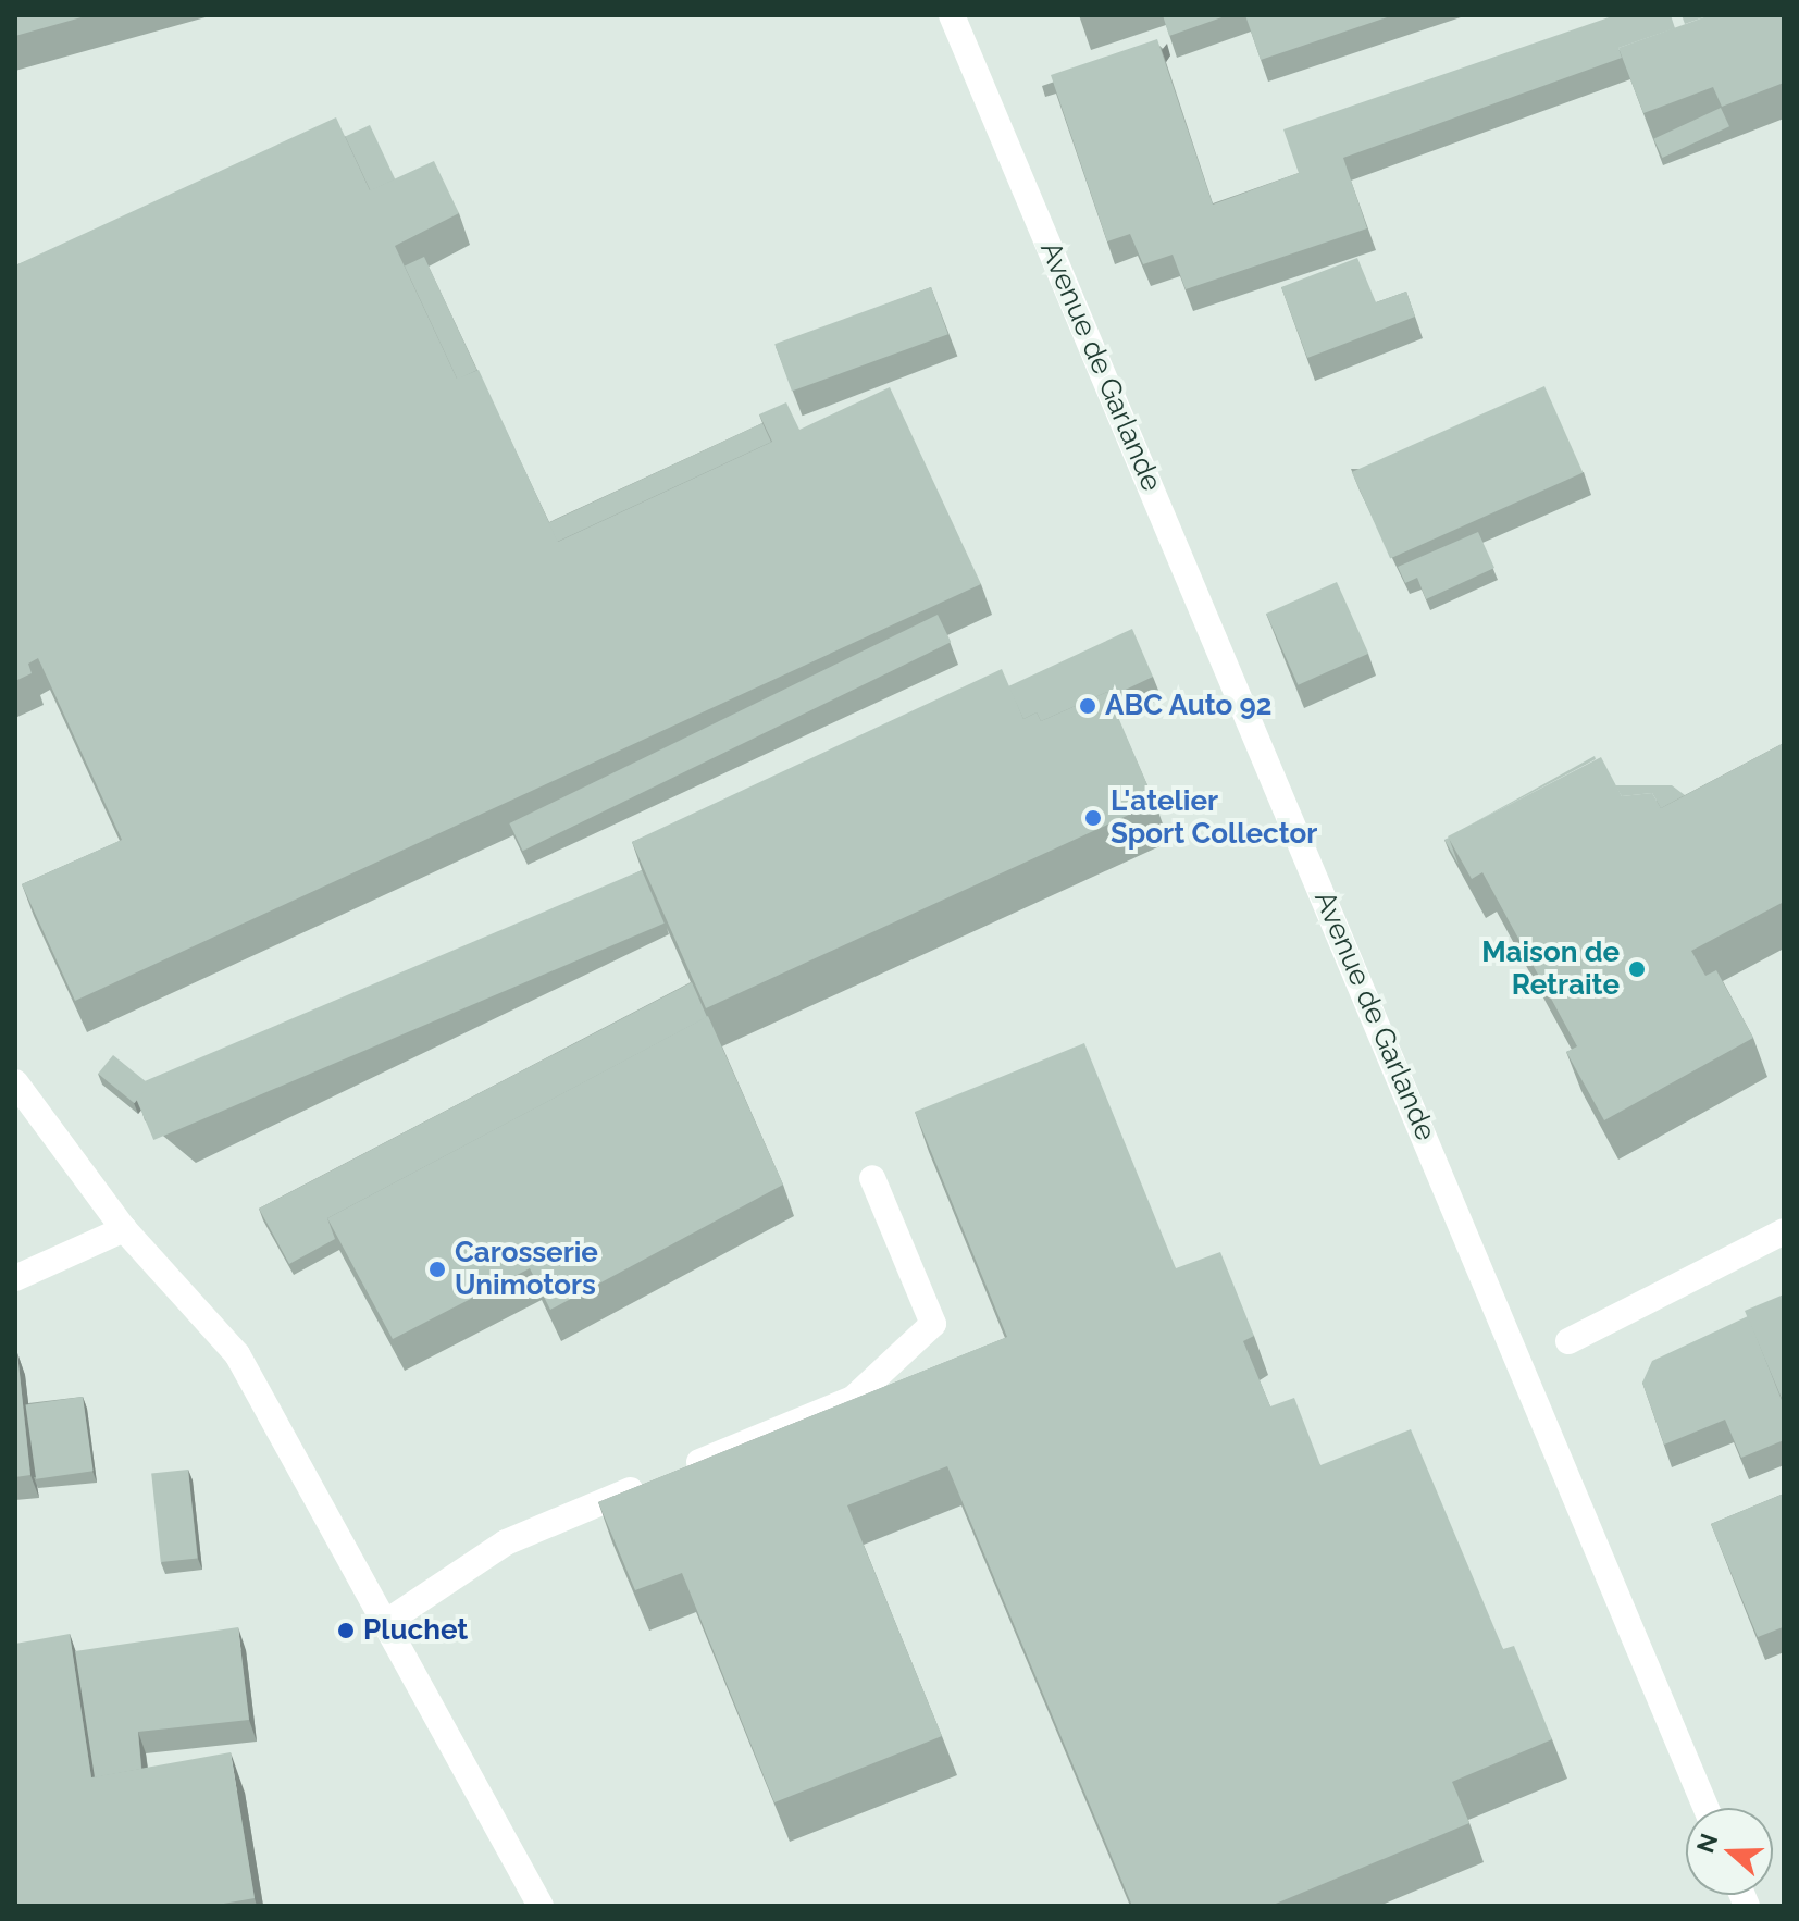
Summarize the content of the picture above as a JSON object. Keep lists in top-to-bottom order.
{
  "streets": {
    "street": ["Avenue de Garlande"]
  },
  "places": [
    "ABC Auto 92",
    "L'atelier Sport Collector",
    "Maison de Retraite",
    "Carosserie Unimotors",
    "Pluchet"
  ],
  "north": "left"
}
